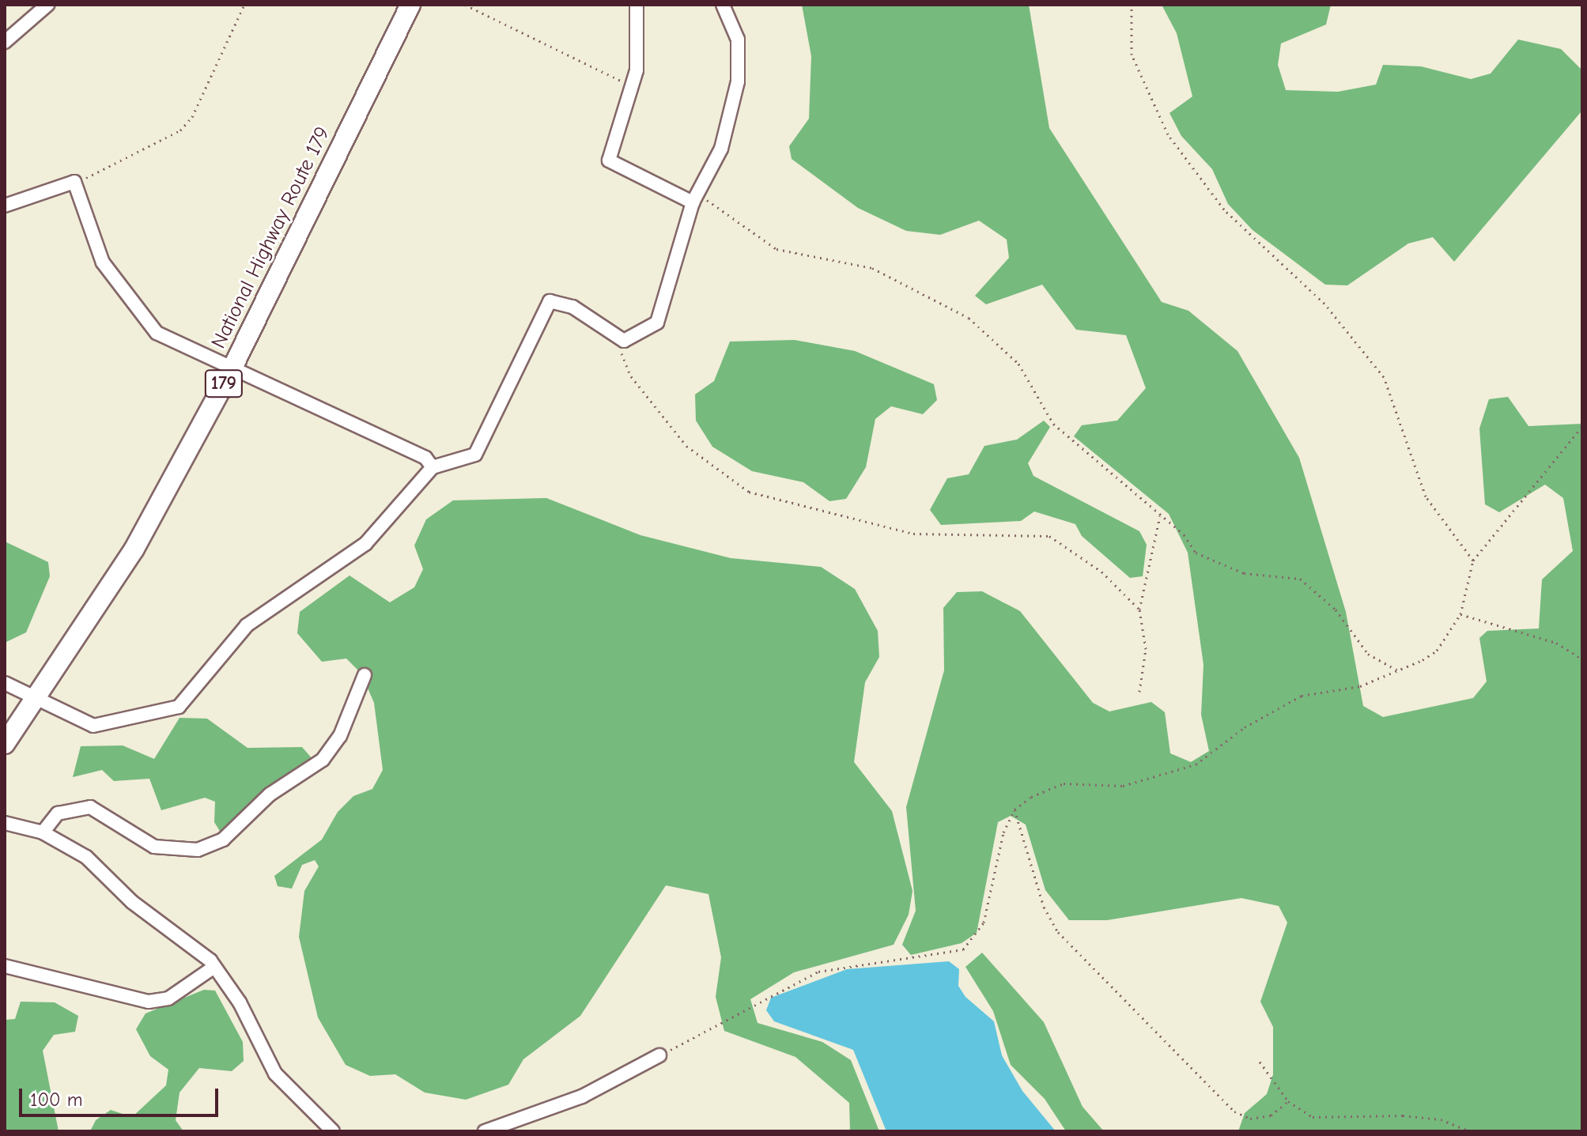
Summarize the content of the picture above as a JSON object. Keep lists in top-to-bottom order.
{
  "streets": {
    "highway": ["National Highway Route 179", "179"]
  },
  "scale_bar": "100 m"
}
